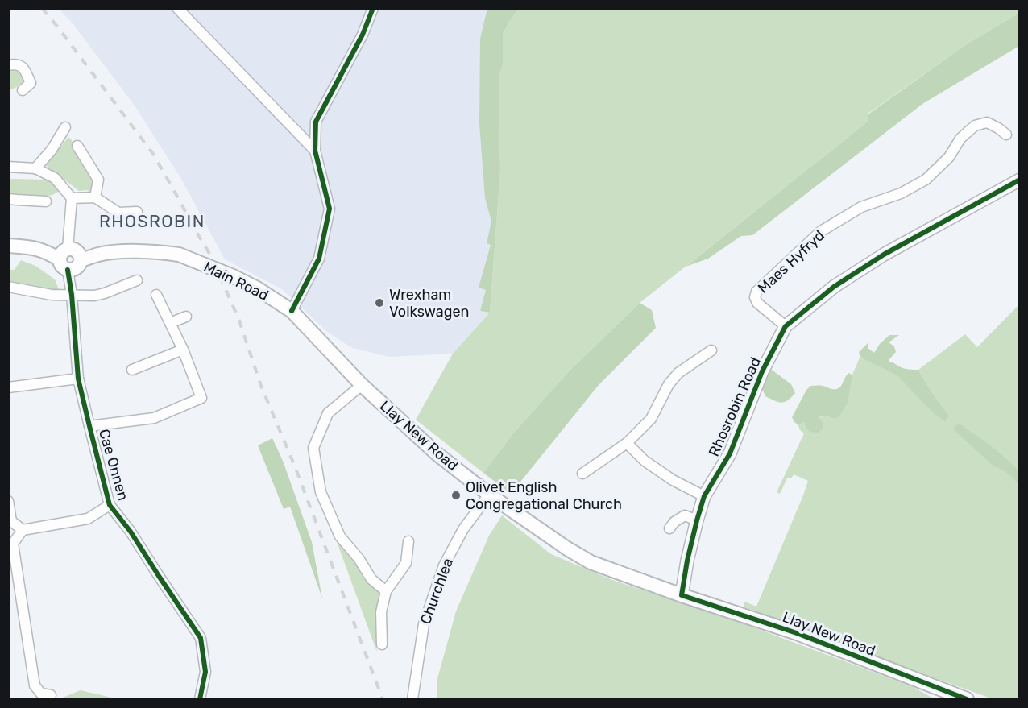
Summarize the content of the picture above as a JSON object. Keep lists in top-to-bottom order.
{
  "streets": {
    "main road": ["Main Road", "Llay New Road"],
    "street": [
      "Maes Hyfryd",
      "Rhosrobin Road",
      "Cae Onnen",
      "Churchlea"
    ]
  },
  "crossings": [
    ["Maes Hyfryd", "Rhosrobin Road"],
    ["Main Road", "Llay New Road"],
    ["Main Road", "Cae Onnen"],
    ["Rhosrobin Road", "Llay New Road"],
    ["Llay New Road", "Churchlea"]
  ],
  "districts": ["RHOSROBIN"],
  "places": ["Wrexham Volkswagen", "Olivet English Congregational Church"]
}
